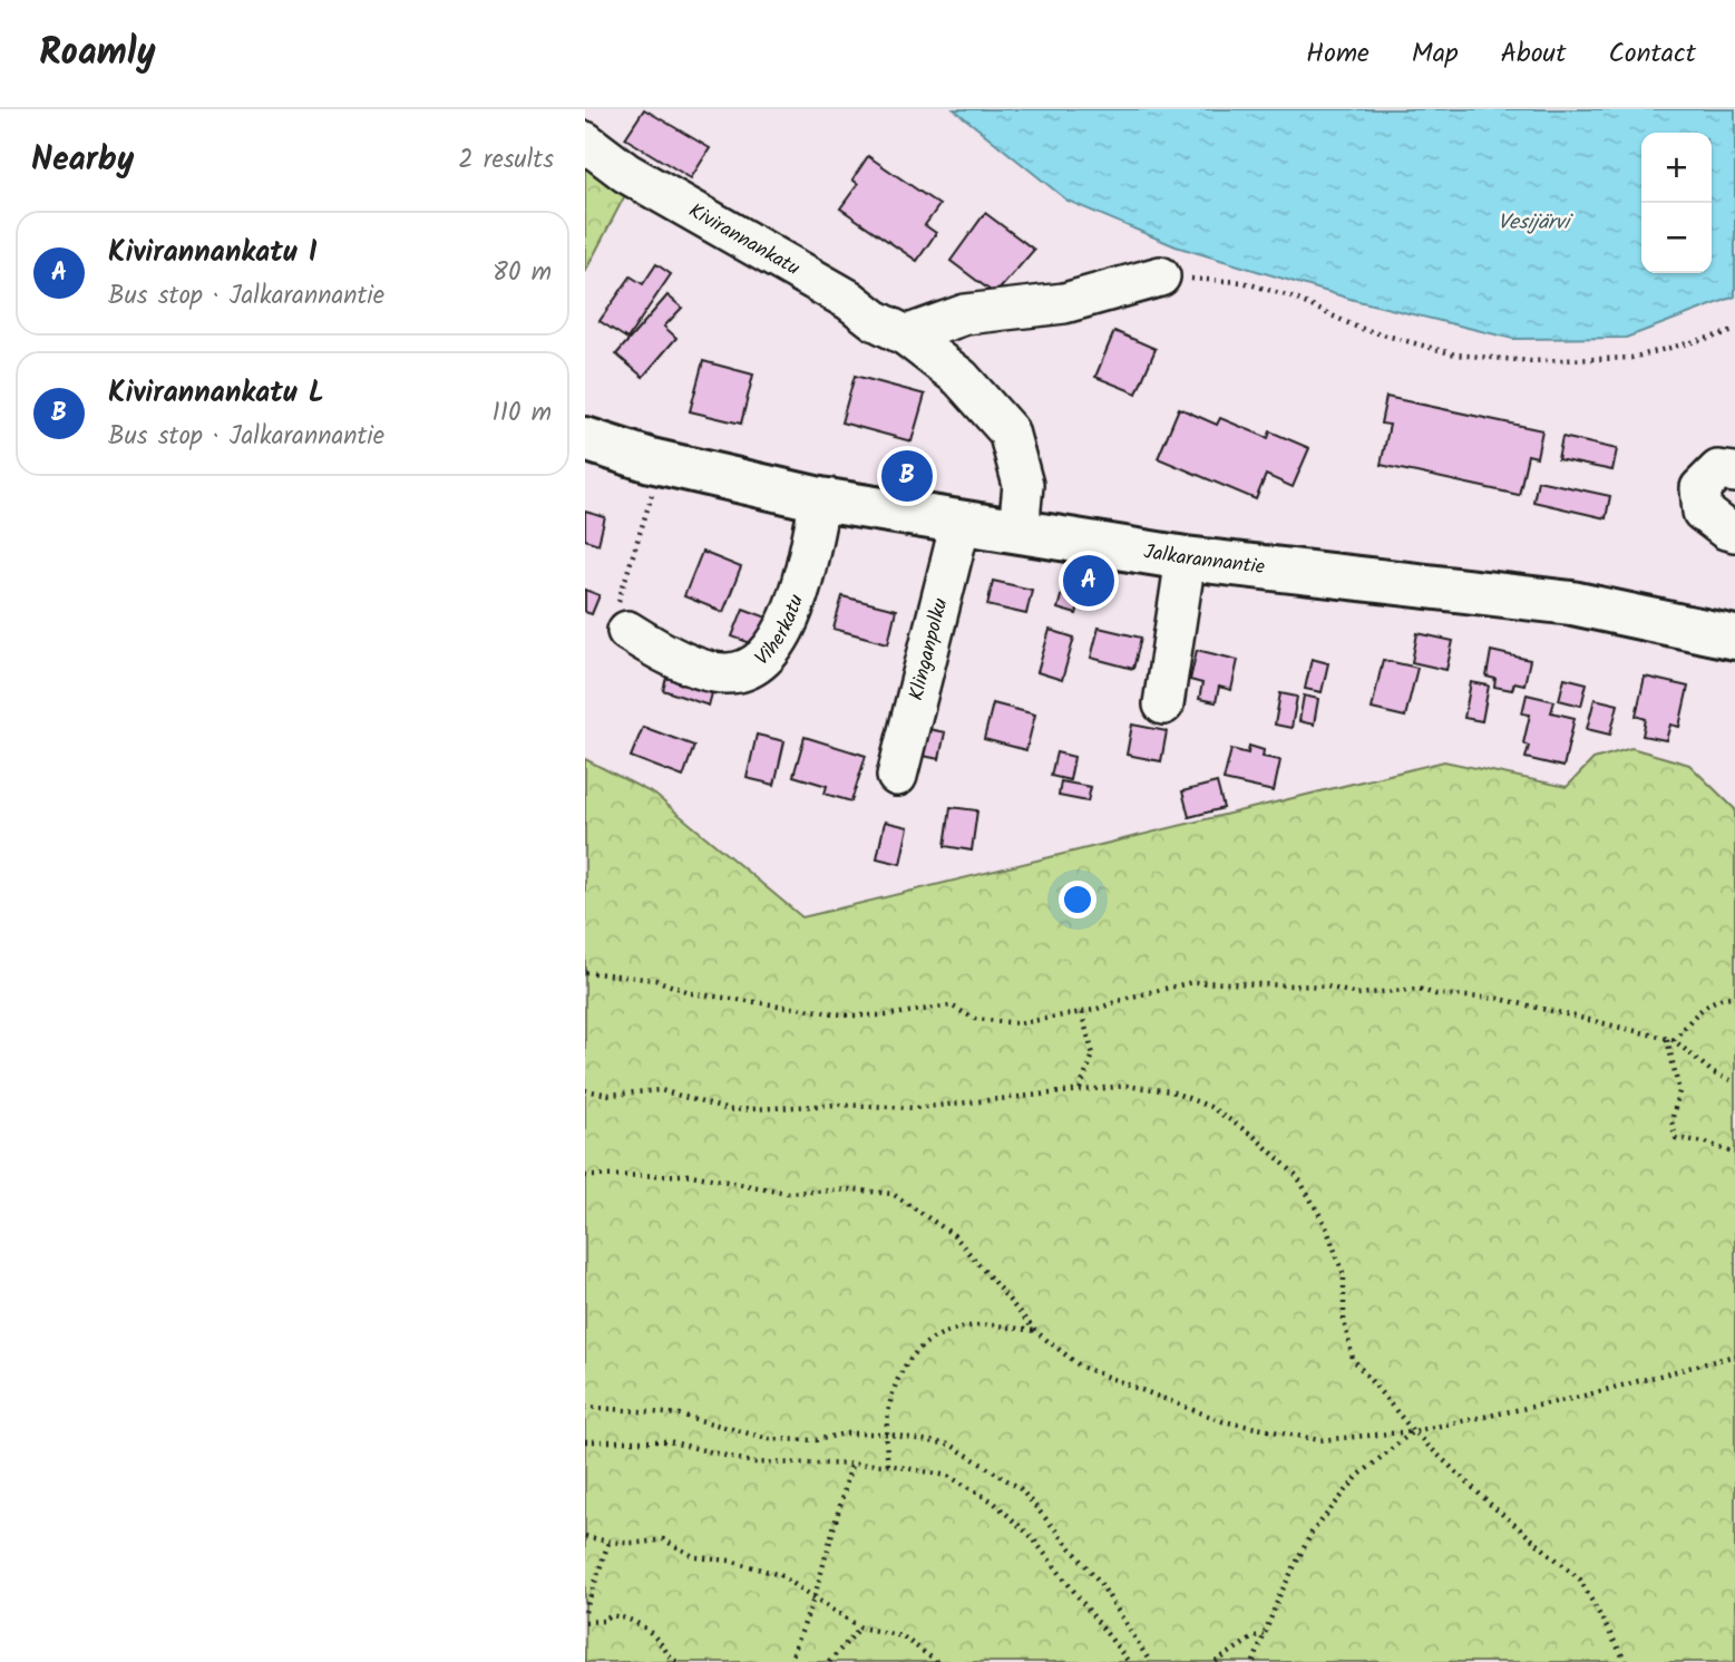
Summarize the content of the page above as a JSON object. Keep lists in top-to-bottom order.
{
  "streets": {
    "main road": ["Jalkarannantie"],
    "street": ["Kivirannankatu", "Viherkatu", "Klinganpolku"]
  },
  "crossings": [
    ["Kivirannankatu", "Jalkarannantie"],
    ["Jalkarannantie", "Viherkatu"],
    ["Jalkarannantie", "Klinganpolku"]
  ],
  "water": ["Vesijärvi"],
  "page": {
    "header": "Roamly",
    "nav": [
      "Home",
      "Map",
      "About",
      "Contact"
    ],
    "heading": ["Nearby", "2 results"],
    "map_buttons": ["+", "−"],
    "list": [
      {
        "mark": "A",
        "name": "Kivirannankatu I",
        "note": "Bus stop · Jalkarannantie",
        "value": "80 m"
      },
      {
        "mark": "B",
        "name": "Kivirannankatu L",
        "note": "Bus stop · Jalkarannantie",
        "value": "110 m"
      }
    ],
    "pins": ["B", "A"]
  }
}
